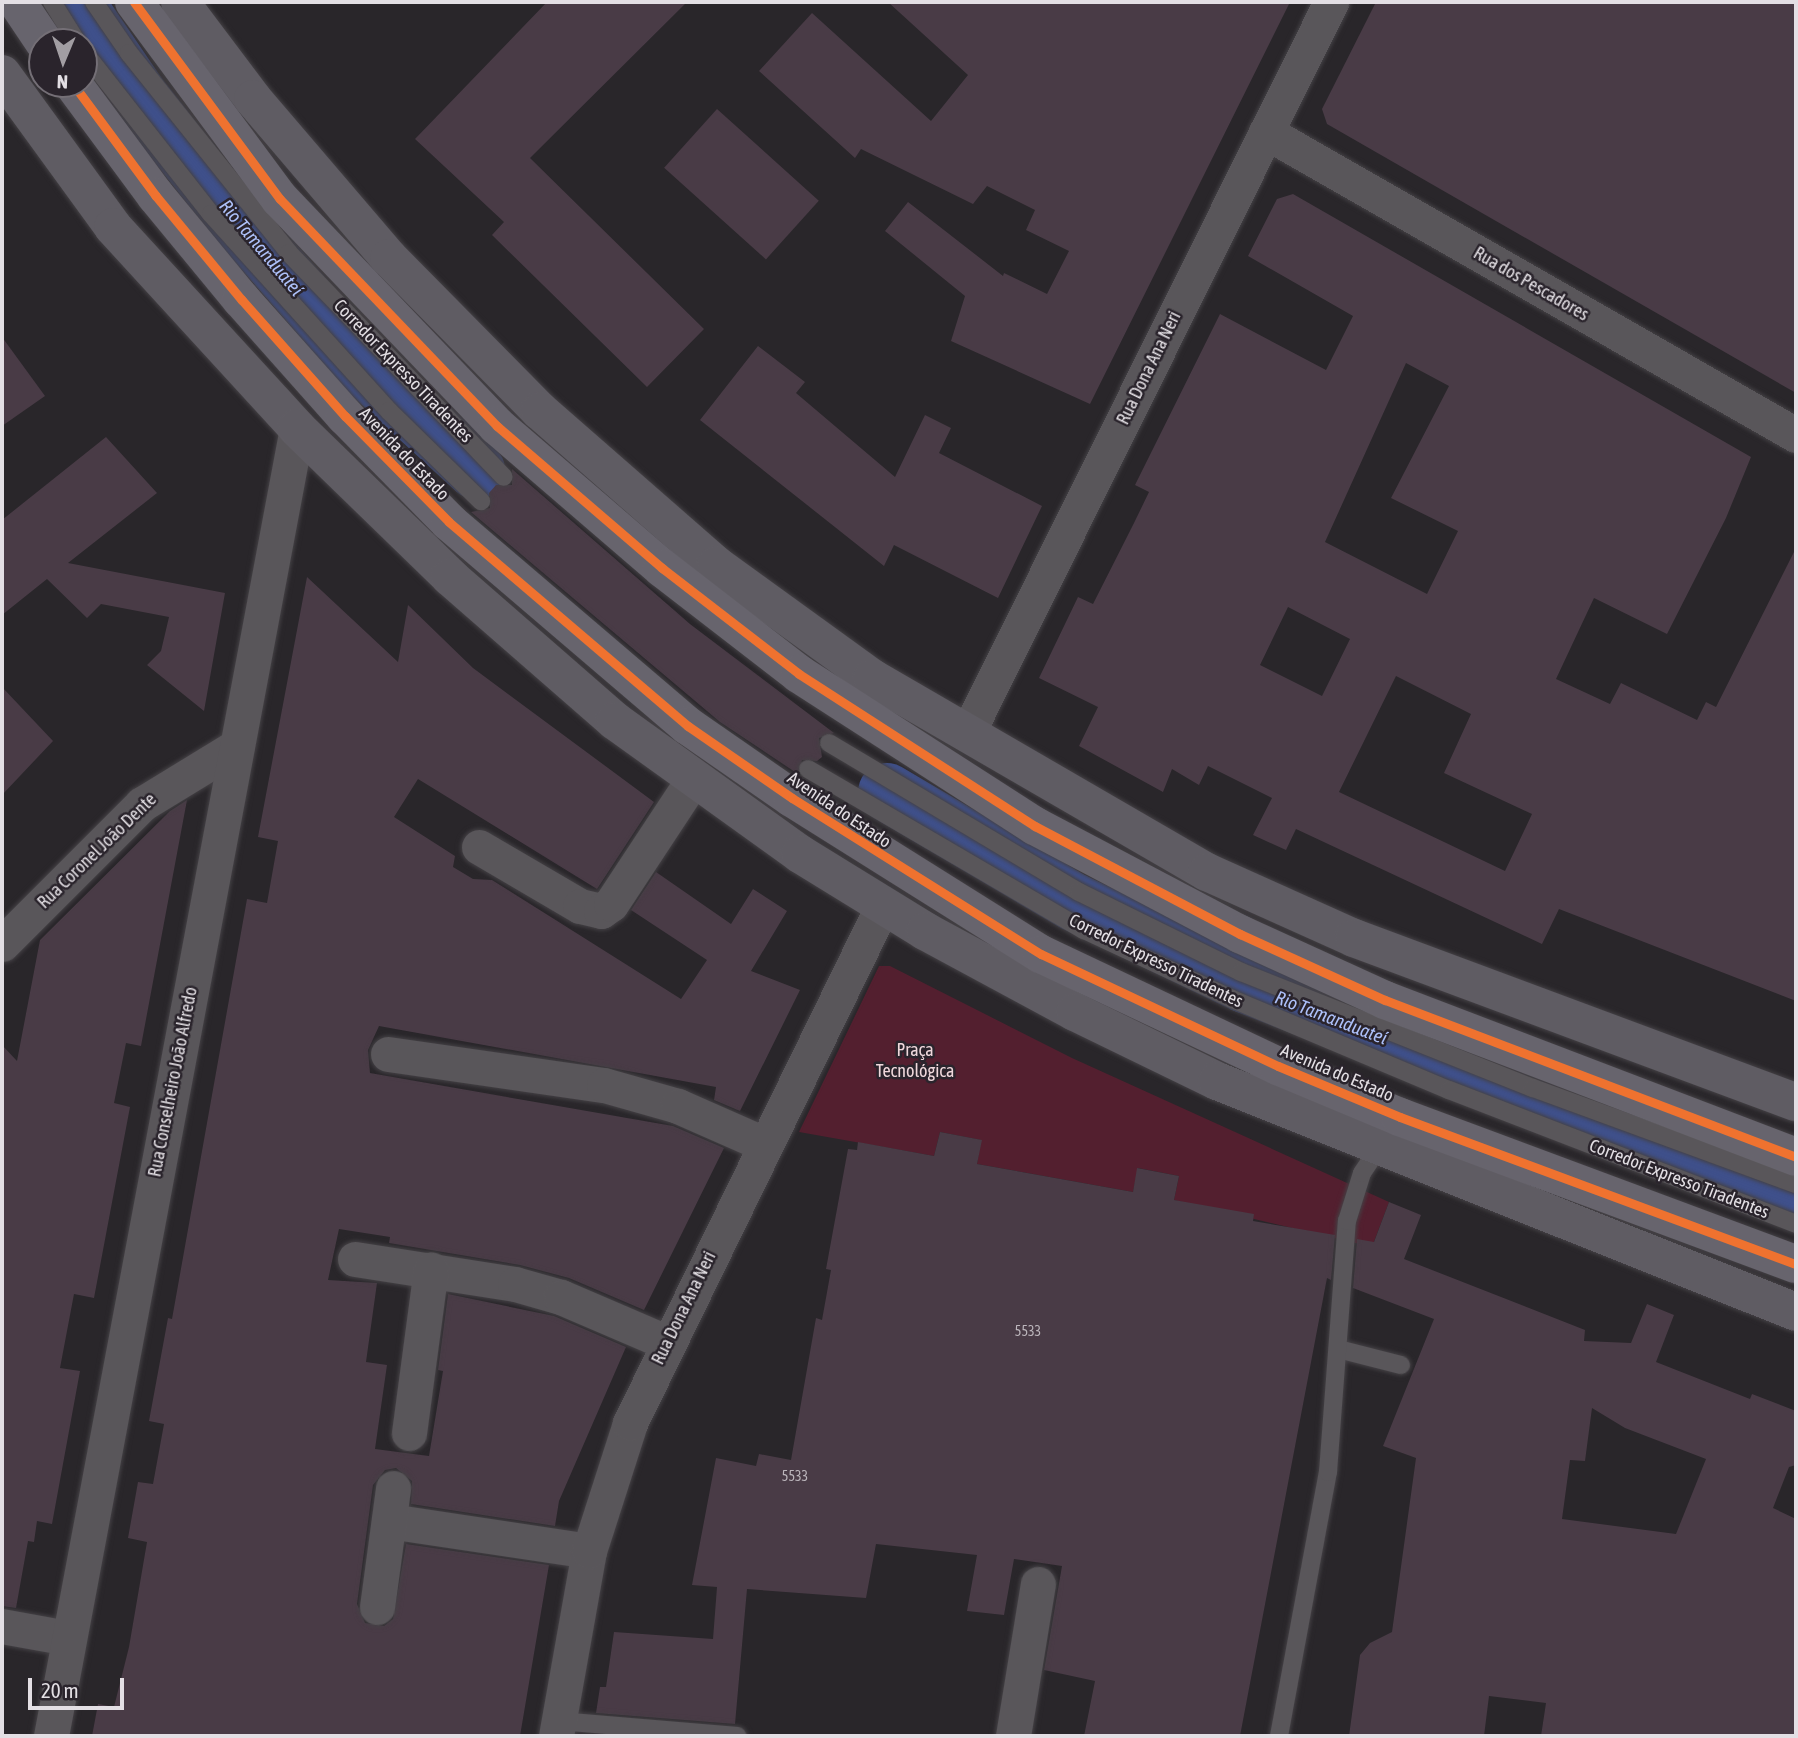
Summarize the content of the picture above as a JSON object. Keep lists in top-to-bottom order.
{
  "streets": {
    "highway": ["Avenida do Estado"],
    "street": [
      "Rua dos Pescadores",
      "Rua Dona Ana Neri",
      "Rua Coronel João Dente",
      "Rua Conselheiro João Alfredo"
    ],
    "lane": ["Corredor Expresso Tiradentes"]
  },
  "crossings": [
    ["Rua dos Pescadores", "Rua Dona Ana Neri"],
    ["Rua Coronel João Dente", "Rua Conselheiro João Alfredo"]
  ],
  "water": ["Rio Tamanduateí"],
  "parks": ["Praça Tecnológica"],
  "house_numbers": ["5533", "5533"],
  "scale_bar": "20 m",
  "north": "bottom"
}
